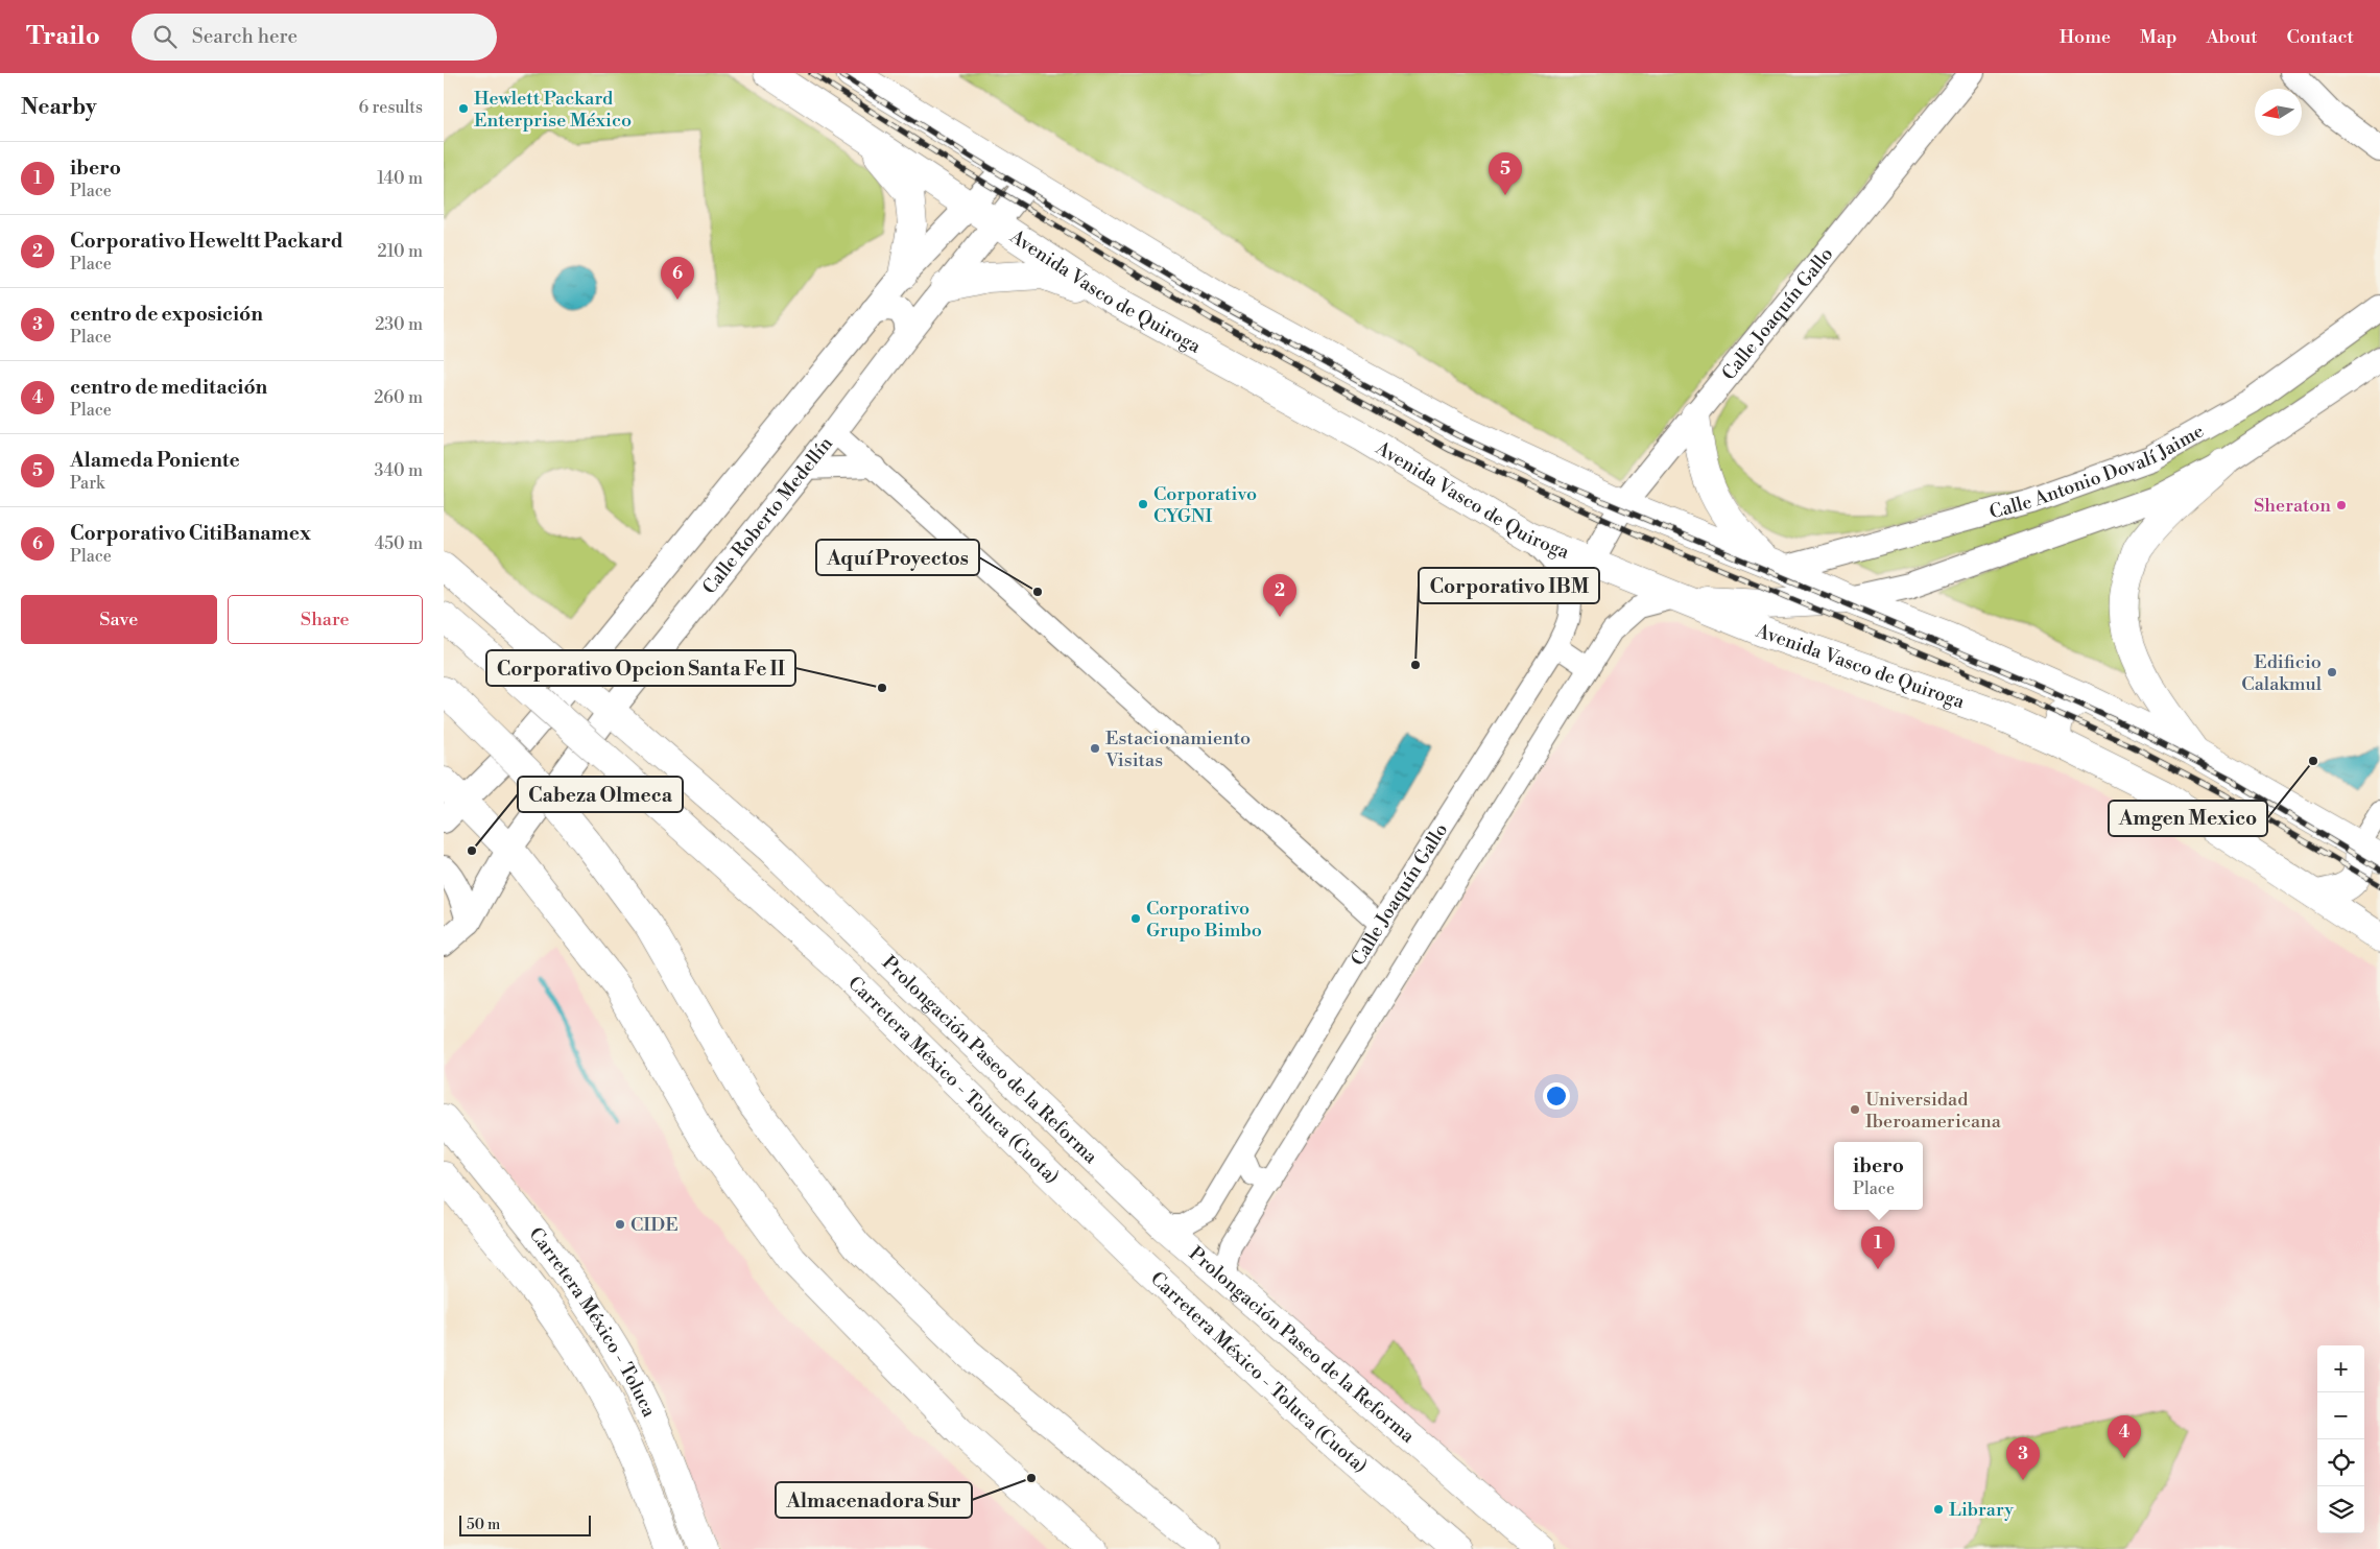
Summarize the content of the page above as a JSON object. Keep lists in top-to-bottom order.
{
  "streets": {
    "main road": [
      "Avenida Vasco de Quiroga",
      "Prolongación Paseo de la Reforma",
      "Carretera México - Toluca (Cuota)",
      "Carretera México - Toluca"
    ],
    "street": ["Calle Joaquín Gallo", "Calle Antonio Dovalí Jaime", "Calle Roberto Medellín"]
  },
  "crossings": [
    ["Avenida Vasco de Quiroga", "Calle Joaquín Gallo"],
    ["Avenida Vasco de Quiroga", "Calle Roberto Medellín"],
    ["Calle Joaquín Gallo", "Prolongación Paseo de la Reforma"],
    ["Calle Roberto Medellín", "Prolongación Paseo de la Reforma"]
  ],
  "places": [
    "Hewlett Packard Enterprise México",
    "Corporativo CYGNI",
    "Sheraton",
    "Aquí Proyectos",
    "Corporativo IBM",
    "Edificio Calakmul",
    "Corporativo Opcion Santa Fe II",
    "Estacionamiento Visitas",
    "Amgen Mexico",
    "Cabeza Olmeca",
    "Corporativo Grupo Bimbo",
    "Universidad Iberoamericana",
    "CIDE",
    "Almacenadora Sur",
    "Library"
  ],
  "scale_bar": "50 m",
  "north": "left",
  "page": {
    "header": "Trailo",
    "search": "Search here",
    "nav": [
      "Home",
      "Map",
      "About",
      "Contact"
    ],
    "heading": ["Nearby", "6 results"],
    "list": [
      {
        "mark": "1",
        "name": "ibero",
        "note": "Place",
        "value": "140 m"
      },
      {
        "mark": "2",
        "name": "Corporativo Heweltt Packard",
        "note": "Place",
        "value": "210 m"
      },
      {
        "mark": "3",
        "name": "centro de exposición",
        "note": "Place",
        "value": "230 m"
      },
      {
        "mark": "4",
        "name": "centro de meditación",
        "note": "Place",
        "value": "260 m"
      },
      {
        "mark": "5",
        "name": "Alameda Poniente",
        "note": "Park",
        "value": "340 m"
      },
      {
        "mark": "6",
        "name": "Corporativo CitiBanamex",
        "note": "Place",
        "value": "450 m"
      }
    ],
    "pins": [
      "5",
      "6",
      "2",
      "1",
      "4",
      "3"
    ],
    "buttons": ["Save", "Share"],
    "popup": ["ibero", "Place"],
    "map_buttons": ["+", "−"],
    "scale": "50 m"
  }
}
